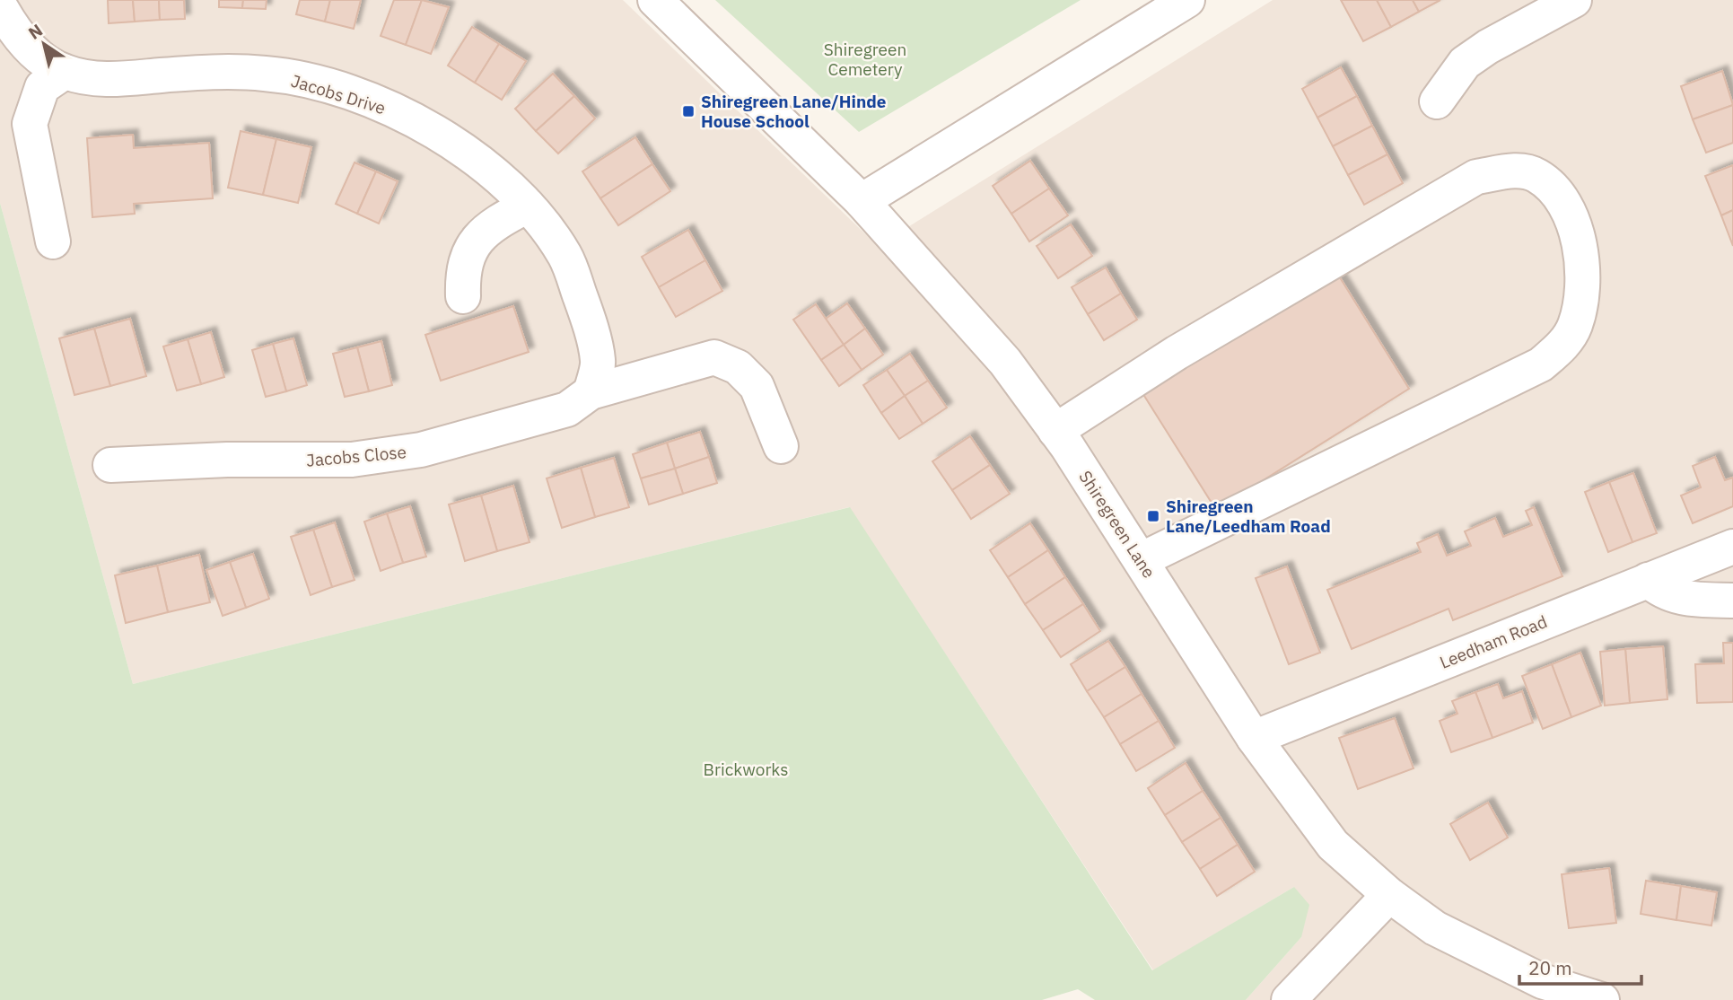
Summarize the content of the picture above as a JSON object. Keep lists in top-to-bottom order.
{
  "streets": {
    "street": [
      "Jacobs Drive",
      "Jacobs Close",
      "Shiregreen Lane",
      "Leedham Road"
    ]
  },
  "crossings": [
    ["Jacobs Drive", "Jacobs Close"],
    ["Shiregreen Lane", "Leedham Road"]
  ],
  "parks": ["Shiregreen Cemetery", "Brickworks"],
  "places": {
    "transit": ["Shiregreen Lane/Hinde House School", "Shiregreen Lane/Leedham Road"]
  },
  "scale_bar": "20 m",
  "north": "top left"
}
